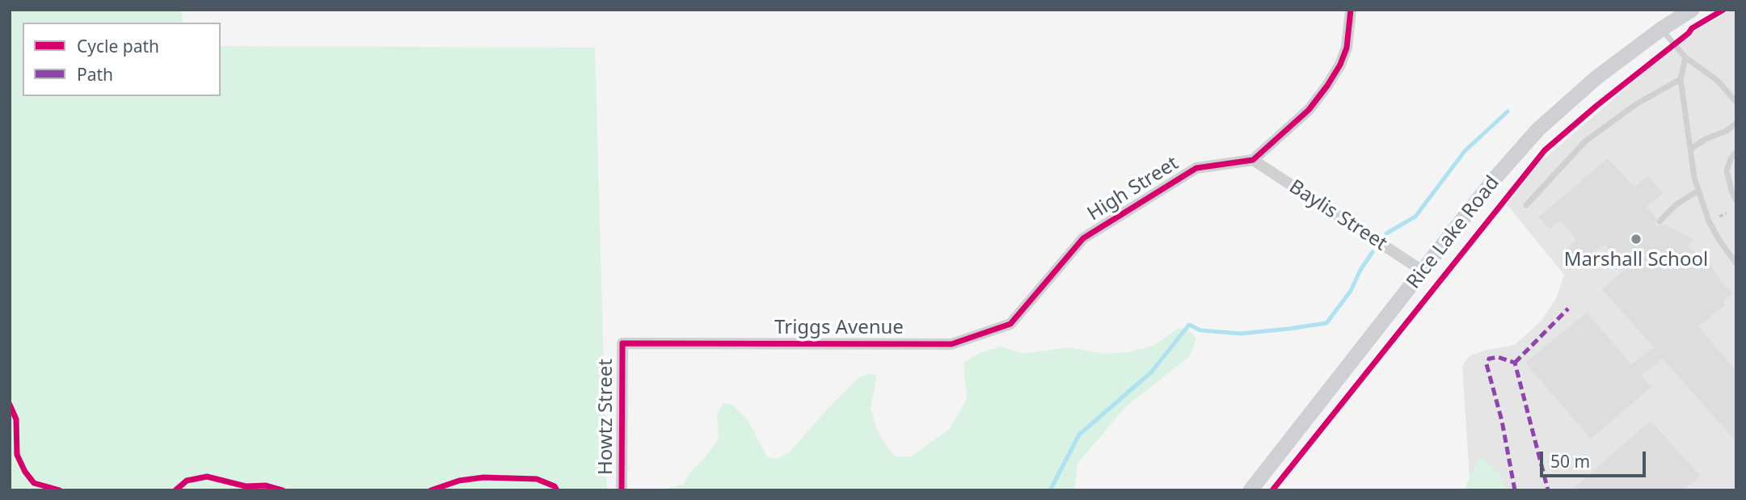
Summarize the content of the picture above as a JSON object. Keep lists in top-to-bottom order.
{
  "streets": {
    "main road": ["Rice Lake Road"],
    "street": [
      "High Street",
      "Baylis Street",
      "Triggs Avenue",
      "Howtz Street"
    ]
  },
  "crossings": [
    ["High Street", "Baylis Street"],
    ["High Street", "Triggs Avenue"],
    ["Baylis Street", "Rice Lake Road"],
    ["Triggs Avenue", "Howtz Street"]
  ],
  "places": ["Marshall School"],
  "legend": ["Cycle path", "Path"],
  "scale_bar": "50 m"
}
